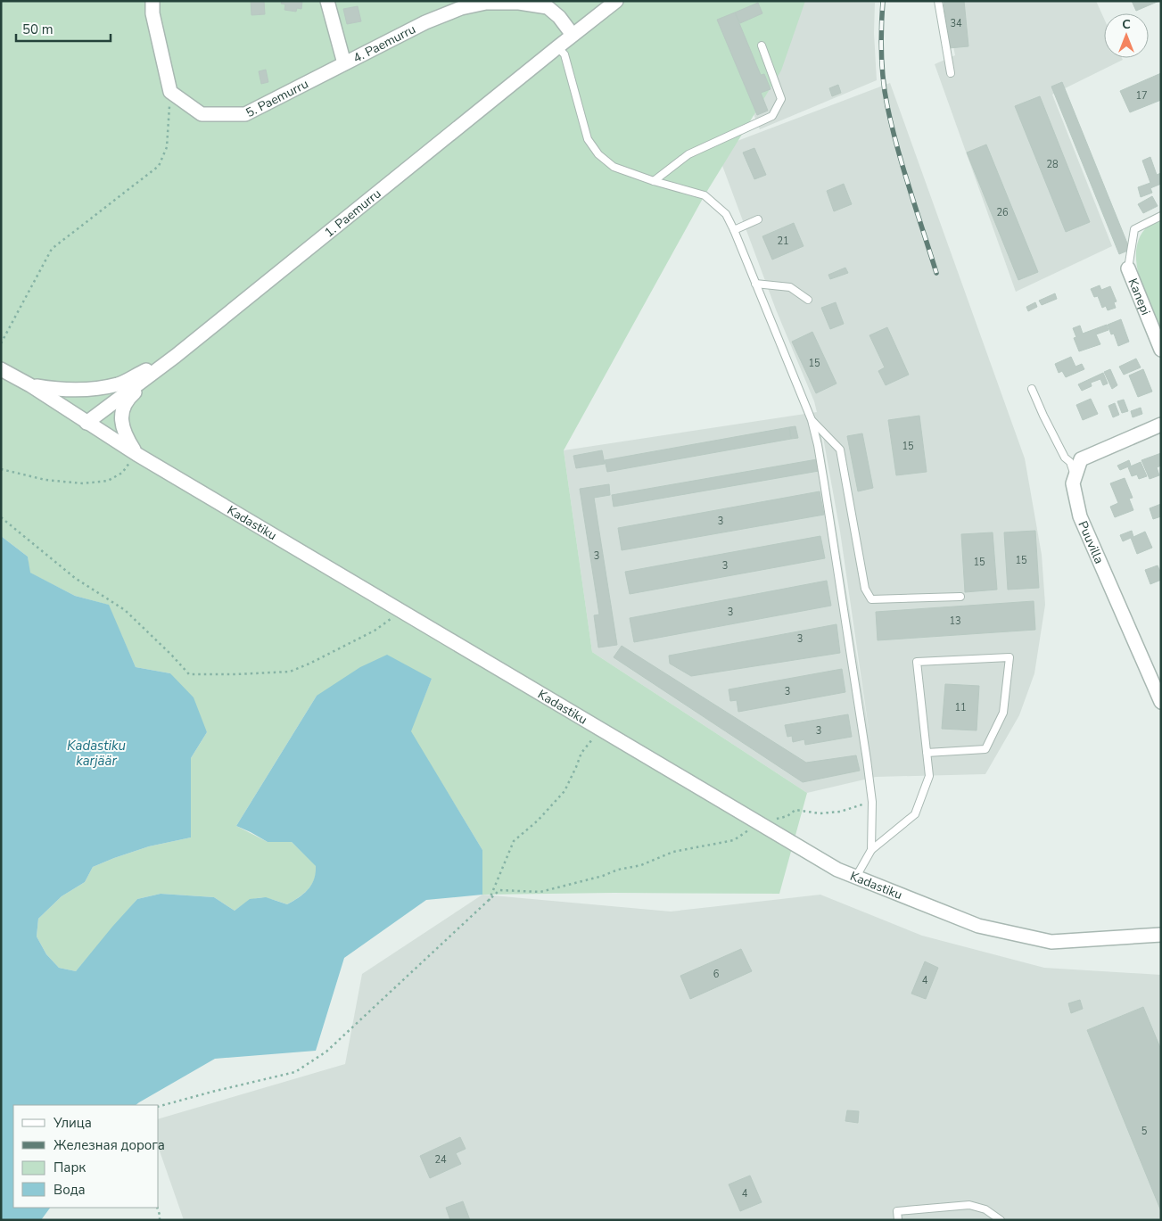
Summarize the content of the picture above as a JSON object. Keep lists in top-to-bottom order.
{
  "streets": {
    "street": [
      "4. Paemurru",
      "5. Paemurru",
      "1. Paemurru",
      "Kanepi",
      "Kadastiku",
      "Puuvilla"
    ]
  },
  "crossings": [
    ["4. Paemurru", "5. Paemurru"],
    ["4. Paemurru", "1. Paemurru"],
    ["1. Paemurru", "Kadastiku"]
  ],
  "water": ["Kadastiku karjäär"],
  "house_numbers": [
    "34",
    "17",
    "28",
    "26",
    "21",
    "15",
    "15",
    "3",
    "3",
    "15",
    "15",
    "3",
    "3",
    "13",
    "3",
    "3",
    "11",
    "3",
    "6",
    "4",
    "5",
    "24",
    "4"
  ],
  "legend": [
    "Улица",
    "Железная дорога",
    "Парк",
    "Вода"
  ],
  "scale_bar": "50 m",
  "north": "top"
}
